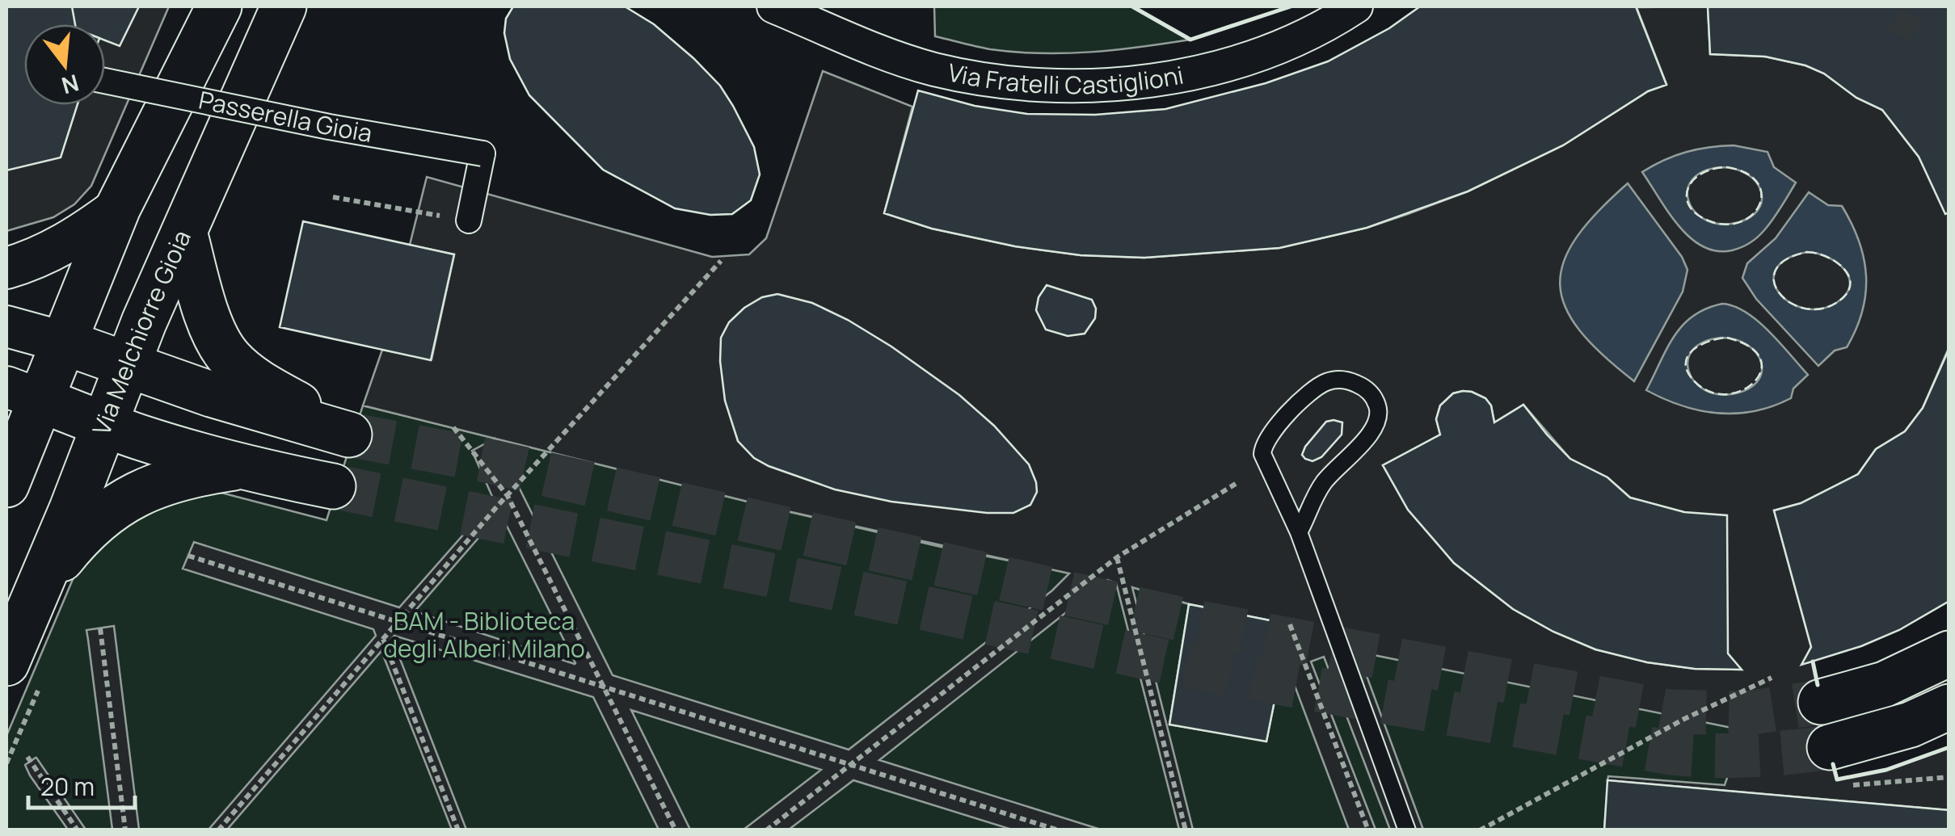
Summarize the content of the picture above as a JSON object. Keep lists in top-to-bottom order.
{
  "streets": {
    "main road": ["Via Melchiorre Gioia"],
    "street": ["Via Fratelli Castiglioni", "Passerella Gioia"]
  },
  "parks": ["BAM - Biblioteca degli Alberi Milano"],
  "scale_bar": "20 m",
  "north": "bottom"
}
